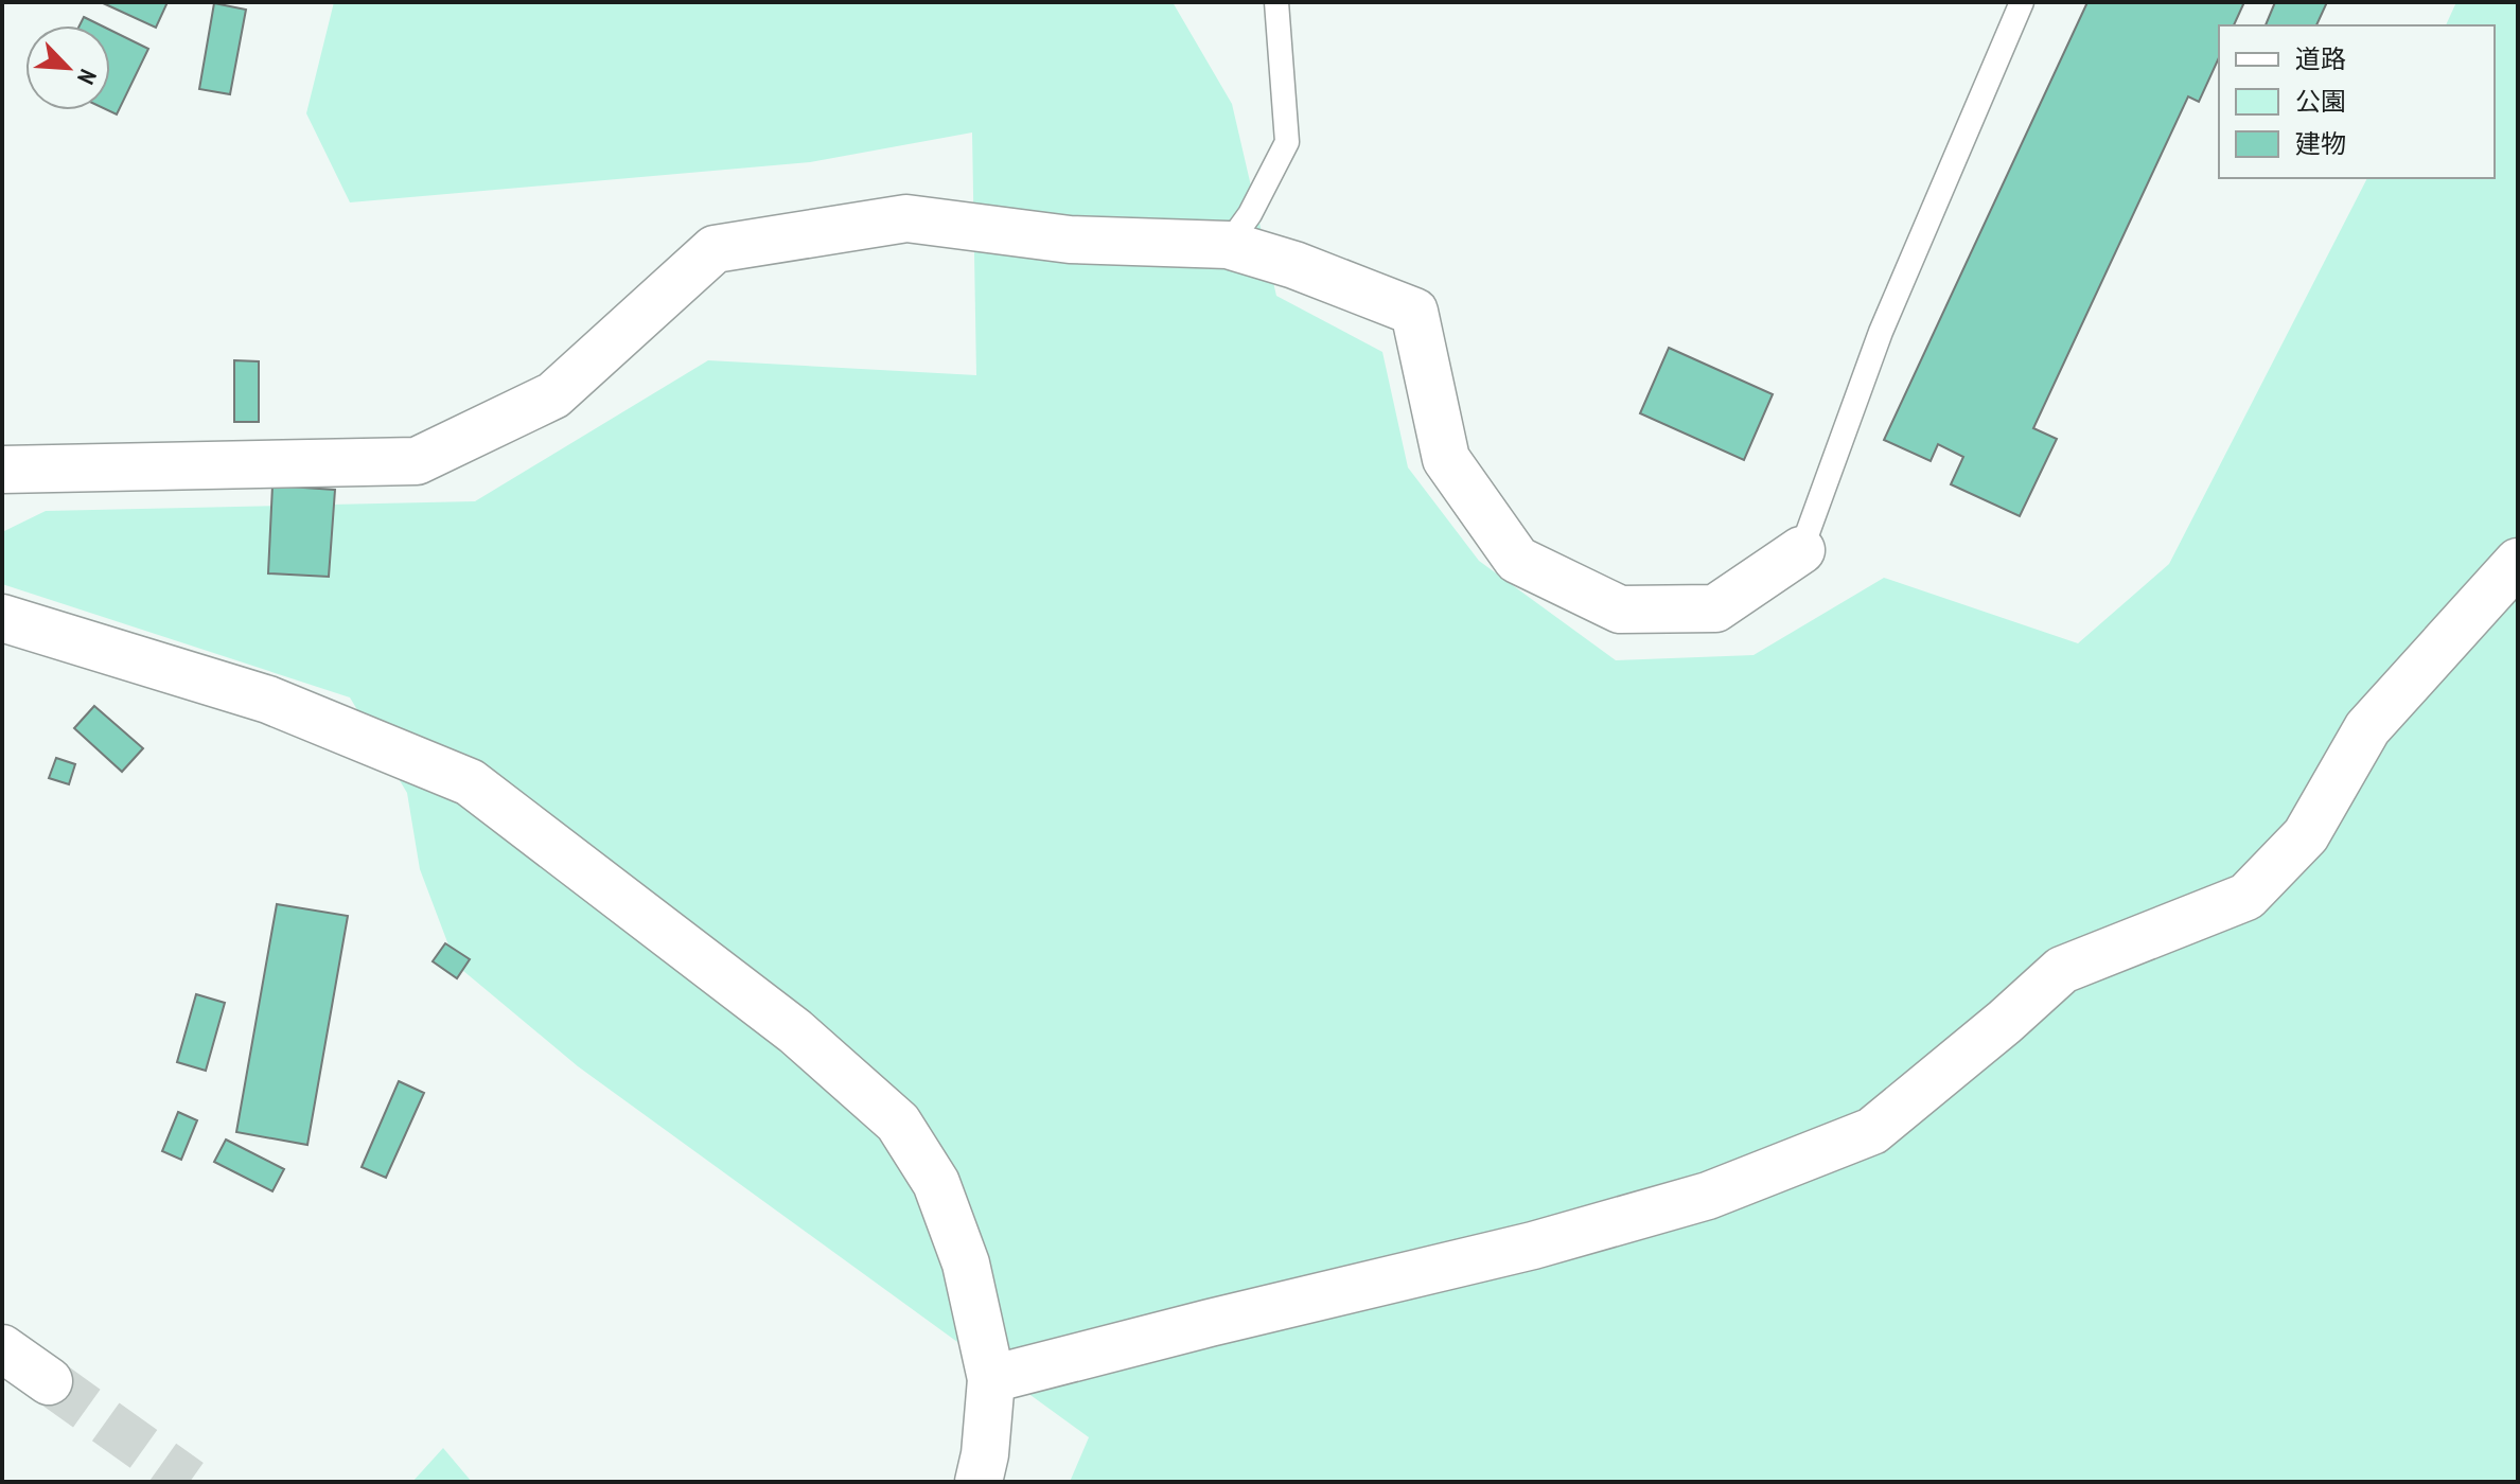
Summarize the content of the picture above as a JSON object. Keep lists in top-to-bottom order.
{
  "legend": ["道路", "公園", "建物"],
  "north": "bottom right"
}
